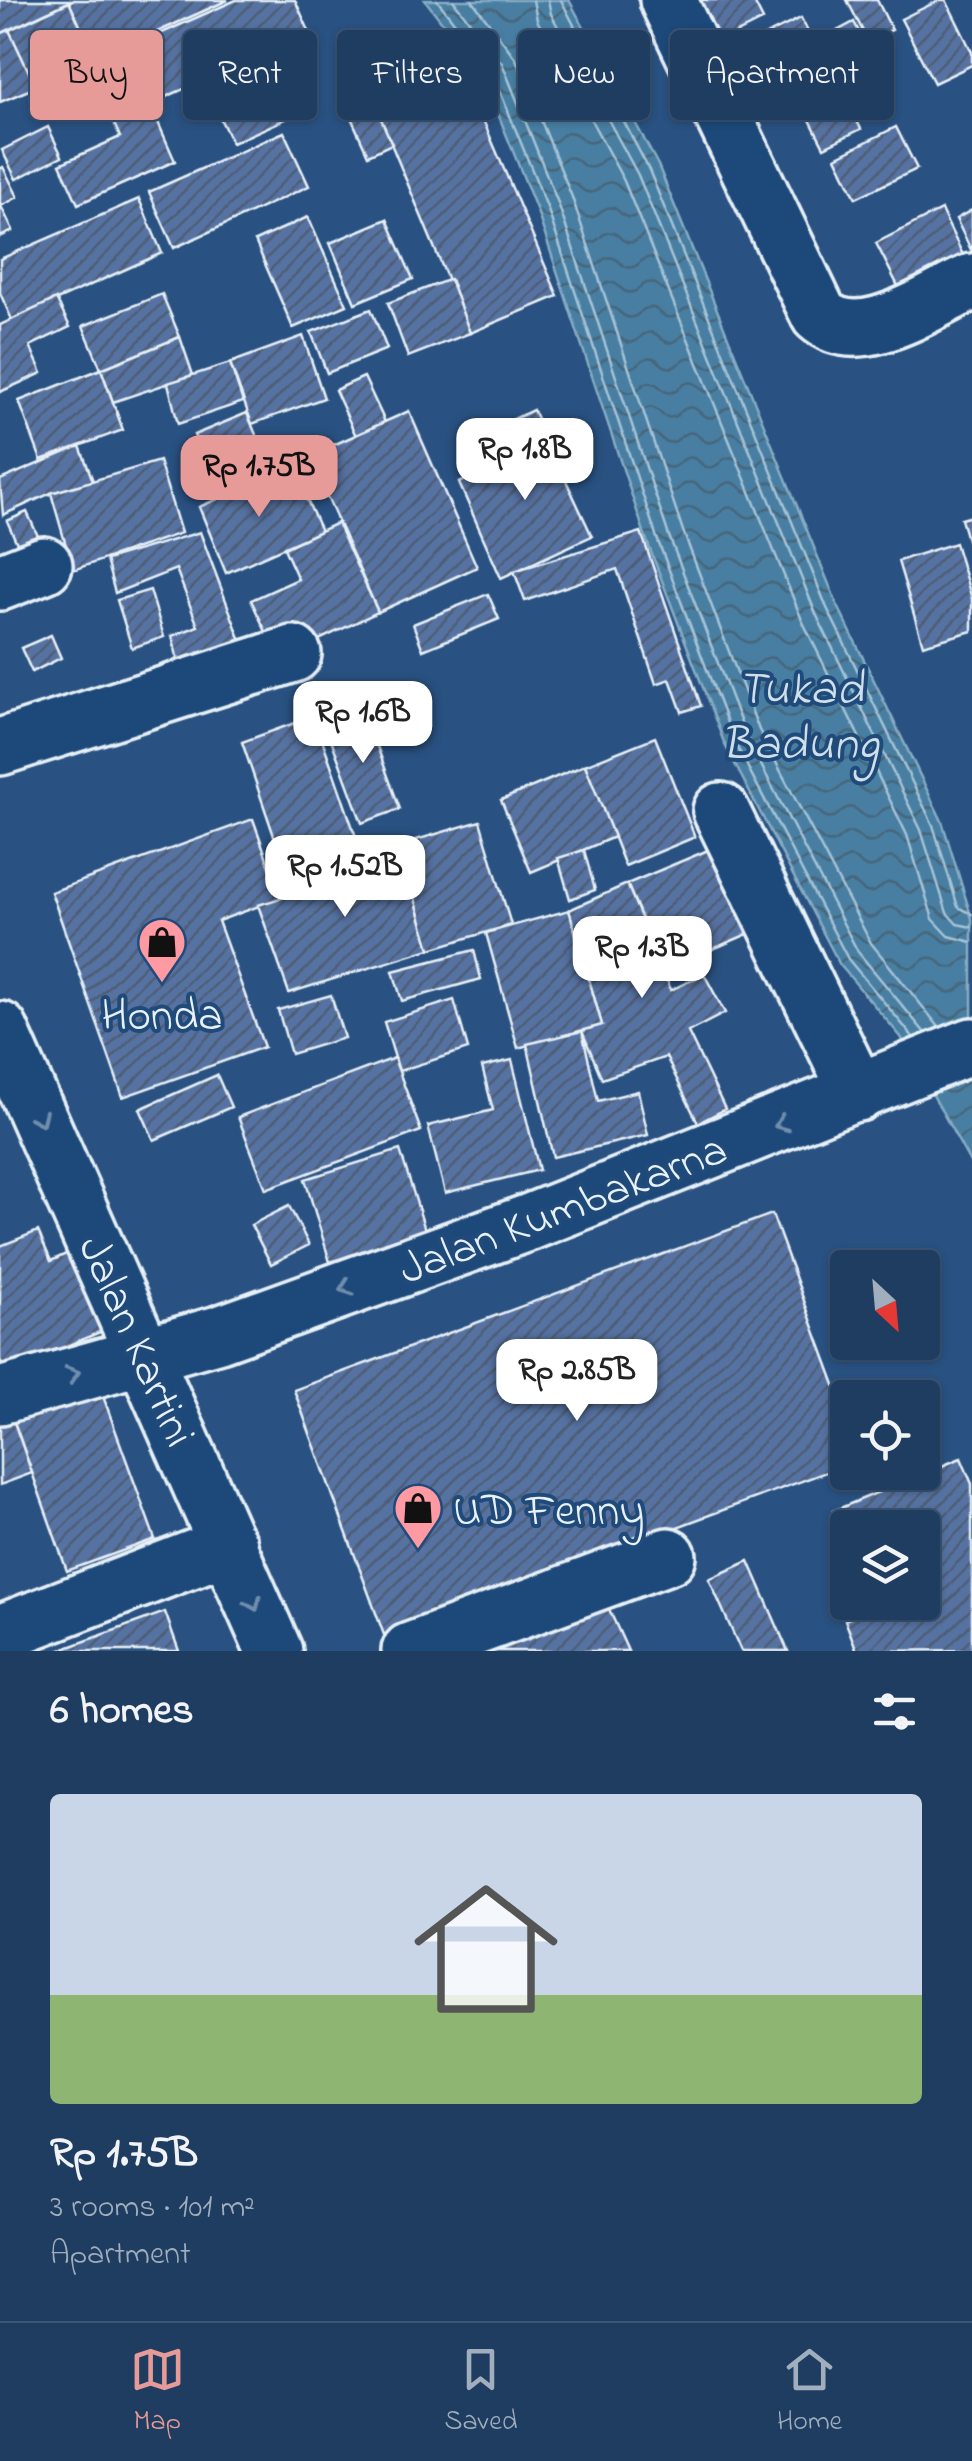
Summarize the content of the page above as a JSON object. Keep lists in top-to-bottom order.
{
  "streets": {
    "street": ["Jalan Kumbakarna", "Jalan Kartini"]
  },
  "crossings": [
    ["Jalan Kumbakarna", "Jalan Kartini"]
  ],
  "one_way": ["Jalan Kartini"],
  "water": ["Tukad Badung"],
  "places": {
    "shop": ["Honda", "UD Fenny"]
  },
  "north": "bottom right",
  "page": {
    "chip": [
      "Buy",
      "Rent",
      "Filters",
      "New",
      "Apartment"
    ],
    "price": [
      "Rp 1.8B",
      "Rp 1.75B",
      "Rp 1.6B",
      "Rp 1.52B",
      "Rp 1.3B",
      "Rp 2.85B"
    ],
    "heading": "6 homes",
    "list": [
      {
        "name": "Rp 1.75B",
        "note": "3 rooms · 101 m² · Apartment"
      }
    ],
    "tabs": ["Map", "Saved", "Home"]
  }
}
